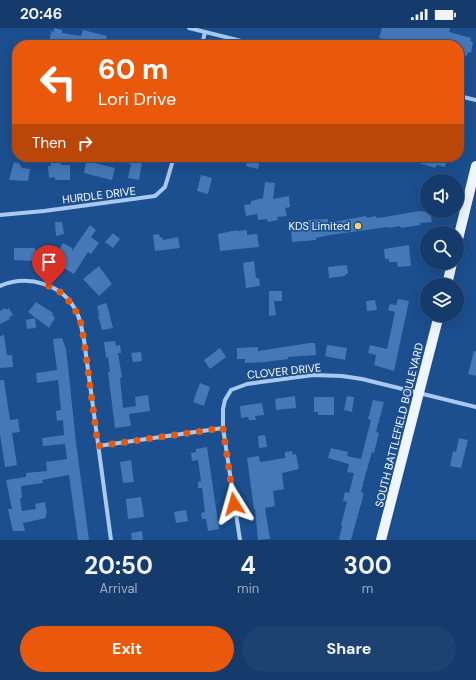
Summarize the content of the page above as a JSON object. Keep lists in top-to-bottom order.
{
  "streets": {
    "main road": ["SOUTH BATTLEFIELD BOULEVARD"],
    "street": ["HURDLE DRIVE", "CLOVER DRIVE"]
  },
  "crossings": [
    ["CLOVER DRIVE", "SOUTH BATTLEFIELD BOULEVARD"]
  ],
  "places": ["KDS Limited"],
  "page": {
    "status": "20:46",
    "turn": ["60 m", "Lori Drive"],
    "then": "Then",
    "eta": [
      "20:50",
      "Arrival",
      "4",
      "min",
      "300",
      "m"
    ],
    "buttons": ["Exit", "Share"]
  }
}
